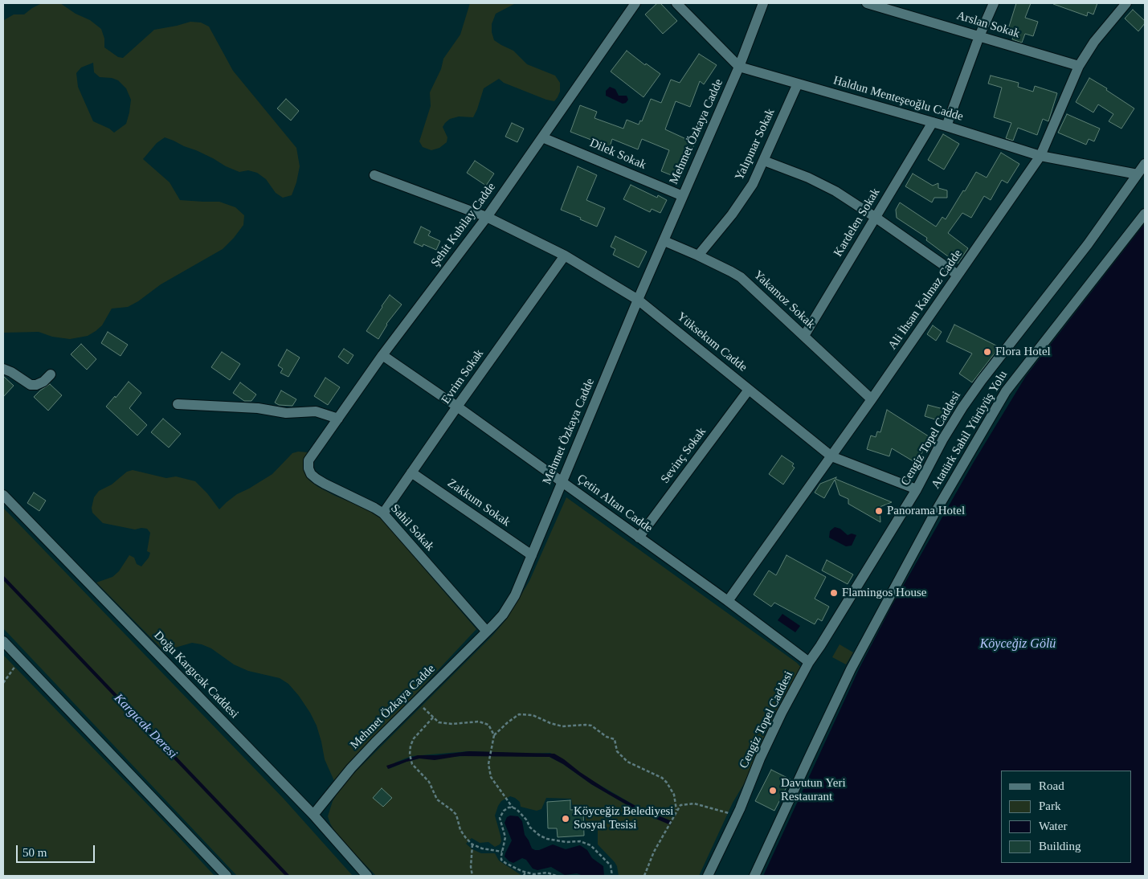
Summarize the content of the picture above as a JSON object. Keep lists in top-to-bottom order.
{
  "streets": {
    "street": [
      "Arslan Sokak",
      "Haldun Menteşeoğlu Cadde",
      "Mehmet Özkaya Cadde",
      "Yalıpınar Sokak",
      "Dilek Sokak",
      "Kardelen Sokak",
      "Şehit Kubilay Cadde",
      "Yakamoz Sokak",
      "Ali İhsan Kalmaz Cadde",
      "Yüksekum Cadde",
      "Evrim Sokak",
      "Atatürk Sahil Yürüyüş Yolu",
      "Cengiz Topel Caddesi",
      "Sevinç Sokak",
      "Zakkum Sokak",
      "Çetin Altan Cadde",
      "Sahil Sokak",
      "Doğu Kargıcak Caddesi"
    ]
  },
  "crossings": [
    ["Arslan Sokak", "Ali İhsan Kalmaz Cadde"],
    ["Haldun Menteşeoğlu Cadde", "Mehmet Özkaya Cadde"],
    ["Haldun Menteşeoğlu Cadde", "Yalıpınar Sokak"],
    ["Haldun Menteşeoğlu Cadde", "Kardelen Sokak"],
    ["Haldun Menteşeoğlu Cadde", "Ali İhsan Kalmaz Cadde"],
    ["Haldun Menteşeoğlu Cadde", "Cengiz Topel Caddesi"],
    ["Mehmet Özkaya Cadde", "Dilek Sokak"],
    ["Mehmet Özkaya Cadde", "Yakamoz Sokak"],
    ["Mehmet Özkaya Cadde", "Yüksekum Cadde"],
    ["Mehmet Özkaya Cadde", "Zakkum Sokak"],
    ["Mehmet Özkaya Cadde", "Çetin Altan Cadde"],
    ["Mehmet Özkaya Cadde", "Sahil Sokak"],
    ["Mehmet Özkaya Cadde", "Doğu Kargıcak Caddesi"],
    ["Yalıpınar Sokak", "Yakamoz Sokak"],
    ["Dilek Sokak", "Şehit Kubilay Cadde"],
    ["Kardelen Sokak", "Yakamoz Sokak"],
    ["Şehit Kubilay Cadde", "Yüksekum Cadde"],
    ["Şehit Kubilay Cadde", "Çetin Altan Cadde"],
    ["Şehit Kubilay Cadde", "Sahil Sokak"],
    ["Yakamoz Sokak", "Ali İhsan Kalmaz Cadde"],
    ["Ali İhsan Kalmaz Cadde", "Yüksekum Cadde"],
    ["Ali İhsan Kalmaz Cadde", "Çetin Altan Cadde"],
    ["Yüksekum Cadde", "Evrim Sokak"],
    ["Yüksekum Cadde", "Cengiz Topel Caddesi"],
    ["Yüksekum Cadde", "Sevinç Sokak"],
    ["Evrim Sokak", "Zakkum Sokak"],
    ["Evrim Sokak", "Çetin Altan Cadde"],
    ["Evrim Sokak", "Sahil Sokak"],
    ["Cengiz Topel Caddesi", "Çetin Altan Cadde"],
    ["Sevinç Sokak", "Çetin Altan Cadde"]
  ],
  "water": ["Köyceğiz Gölü", "Kargıcak Deresi"],
  "places": [
    "Flora Hotel",
    "Panorama Hotel",
    "Flamingos House",
    "Davutun Yeri Restaurant",
    "Köyceğiz Belediyesi Sosyal Tesisi"
  ],
  "legend": [
    "Road",
    "Park",
    "Water",
    "Building"
  ],
  "scale_bar": "50 m"
}
